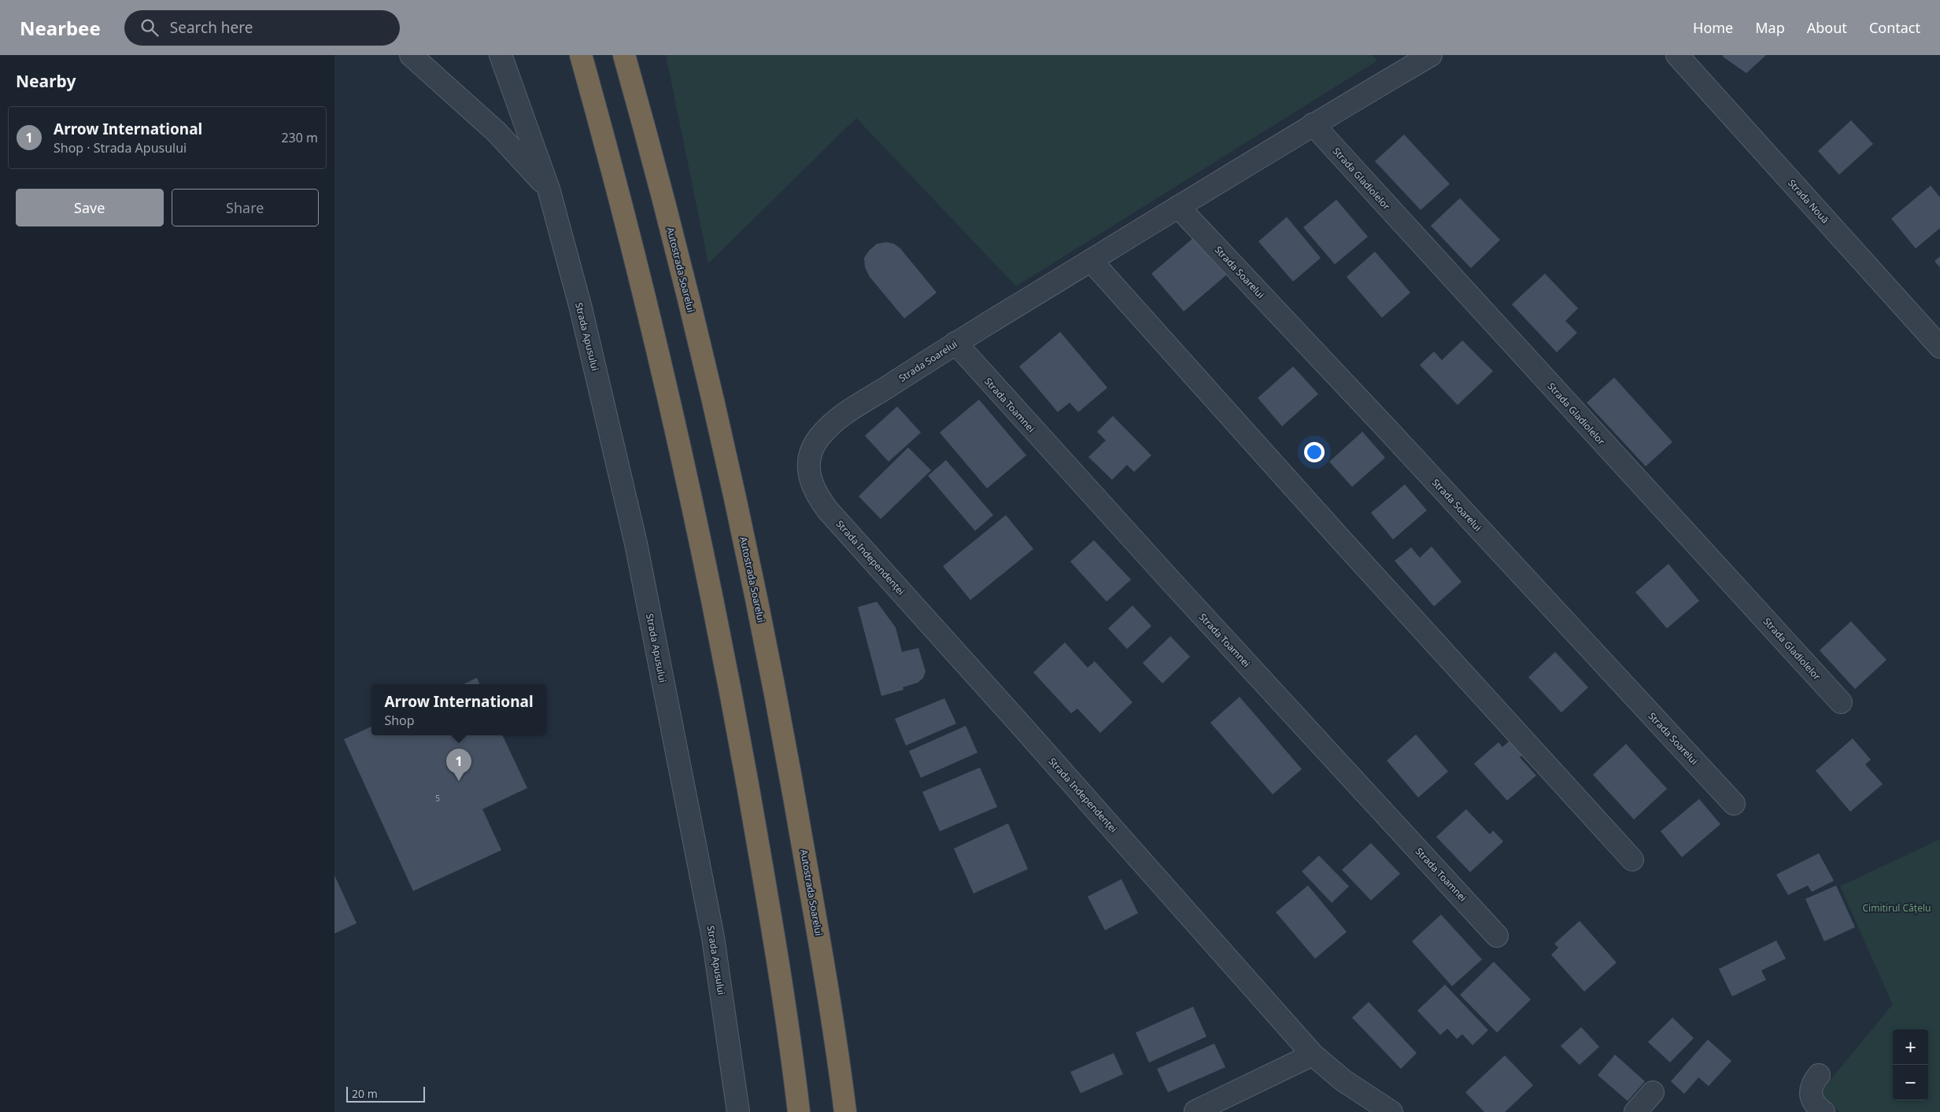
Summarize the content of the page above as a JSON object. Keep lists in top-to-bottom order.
{
  "streets": {
    "highway": ["Autostrada Soarelui"],
    "street": [
      "Strada Gladiolelor",
      "Strada Nouă",
      "Strada Soarelui",
      "Strada Apusului",
      "Strada Toamnei",
      "Strada Independenței"
    ]
  },
  "crossings": [
    ["Strada Gladiolelor", "Strada Soarelui"],
    ["Strada Soarelui", "Strada Toamnei"],
    ["Strada Soarelui", "Strada Independenței"]
  ],
  "parks": ["Cimitirul Cățelu"],
  "house_numbers": ["5"],
  "scale_bar": "20 m",
  "page": {
    "header": "Nearbee",
    "search": "Search here",
    "nav": [
      "Home",
      "Map",
      "About",
      "Contact"
    ],
    "heading": "Nearby",
    "list": [
      {
        "mark": "1",
        "name": "Arrow International",
        "note": "Shop · Strada Apusului",
        "value": "230 m"
      }
    ],
    "buttons": ["Save", "Share"],
    "popup": ["Arrow International", "Shop"],
    "pins": "1",
    "map_buttons": ["+", "−"],
    "scale": "20 m"
  }
}
